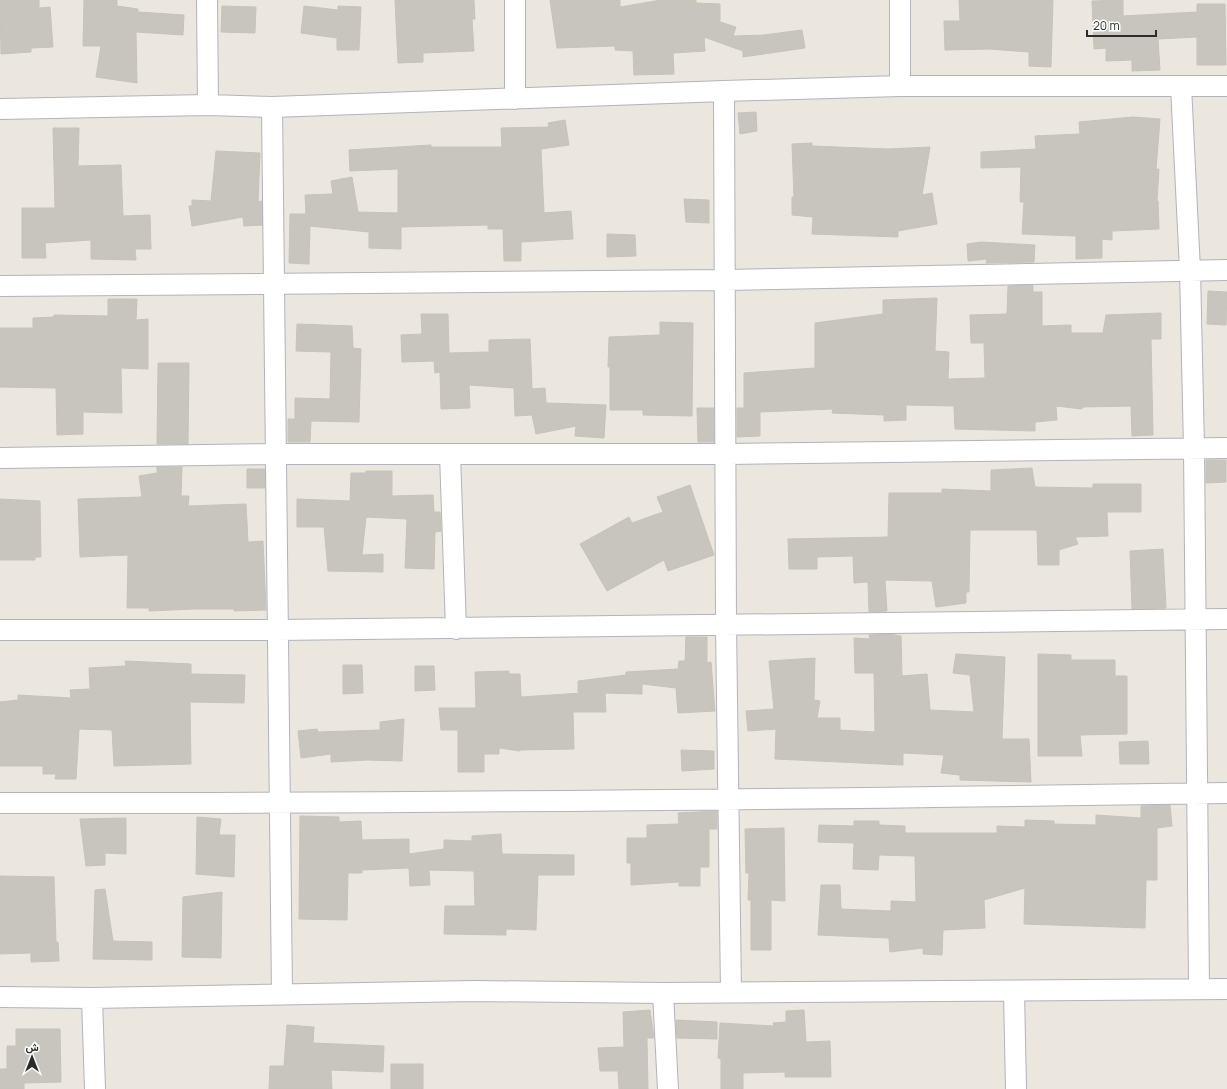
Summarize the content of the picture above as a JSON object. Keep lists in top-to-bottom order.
{
  "scale_bar": "20 m",
  "north": "top"
}
